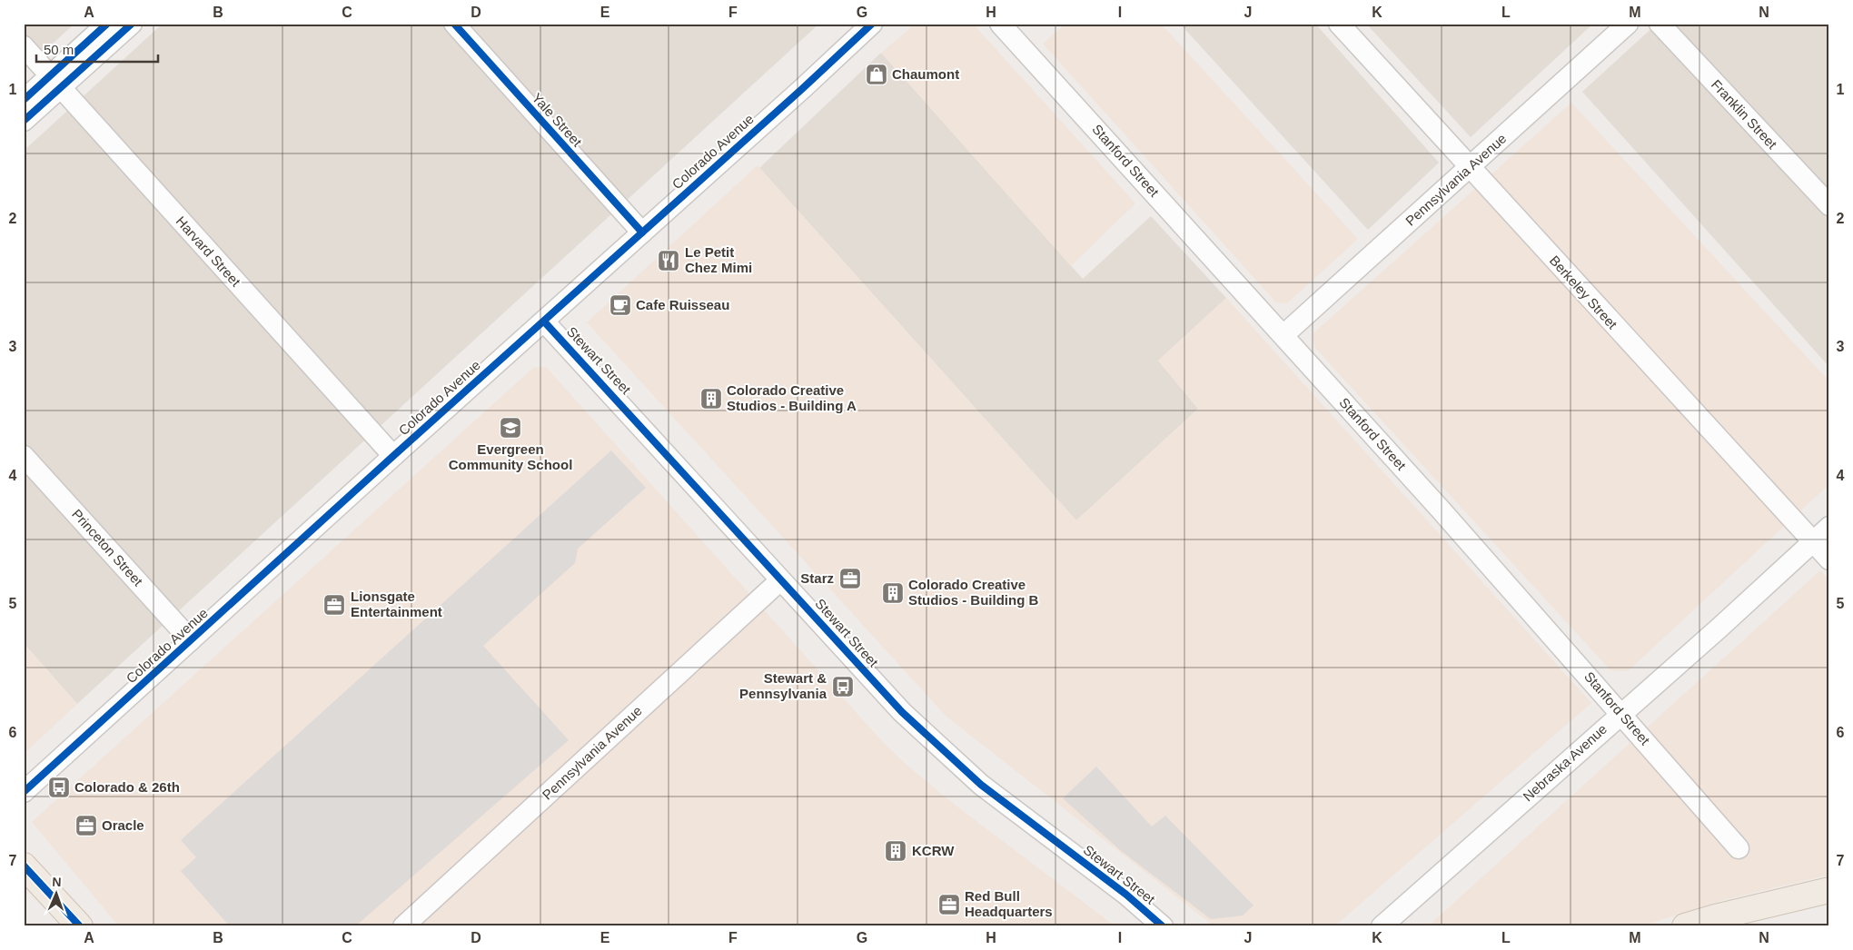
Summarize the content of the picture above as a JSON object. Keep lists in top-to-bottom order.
{
  "streets": {
    "street": [
      "Franklin Street",
      "Yale Street",
      "Colorado Avenue",
      "Stanford Street",
      "Pennsylvania Avenue",
      "Harvard Street",
      "Berkeley Street",
      "Stewart Street",
      "Princeton Street",
      "Nebraska Avenue"
    ]
  },
  "crossings": [
    ["Yale Street", "Colorado Avenue"],
    ["Colorado Avenue", "Harvard Street"],
    ["Colorado Avenue", "Stewart Street"],
    ["Colorado Avenue", "Princeton Street"],
    ["Stanford Street", "Pennsylvania Avenue"],
    ["Stanford Street", "Nebraska Avenue"],
    ["Pennsylvania Avenue", "Berkeley Street"],
    ["Pennsylvania Avenue", "Stewart Street"],
    ["Berkeley Street", "Nebraska Avenue"]
  ],
  "places": {
    "shop": ["Chaumont"],
    "restaurant": ["Le Petit Chez Mimi"],
    "cafe": ["Cafe Ruisseau"],
    "building": ["Colorado Creative Studios - Building A", "Colorado Creative Studios - Building B", "KCRW"],
    "school or university": ["Evergreen Community School"],
    "office": [
      "Starz",
      "Lionsgate Entertainment",
      "Oracle",
      "Red Bull Headquarters"
    ],
    "bus stop": ["Stewart & Pennsylvania", "Colorado & 26th"]
  },
  "scale_bar": "50 m",
  "north": "top",
  "grid": {
    "columns": [
      "A",
      "B",
      "C",
      "D",
      "E",
      "F",
      "G",
      "H",
      "I",
      "J",
      "K",
      "L",
      "M",
      "N"
    ],
    "rows": [
      "1",
      "2",
      "3",
      "4",
      "5",
      "6",
      "7"
    ]
  }
}
